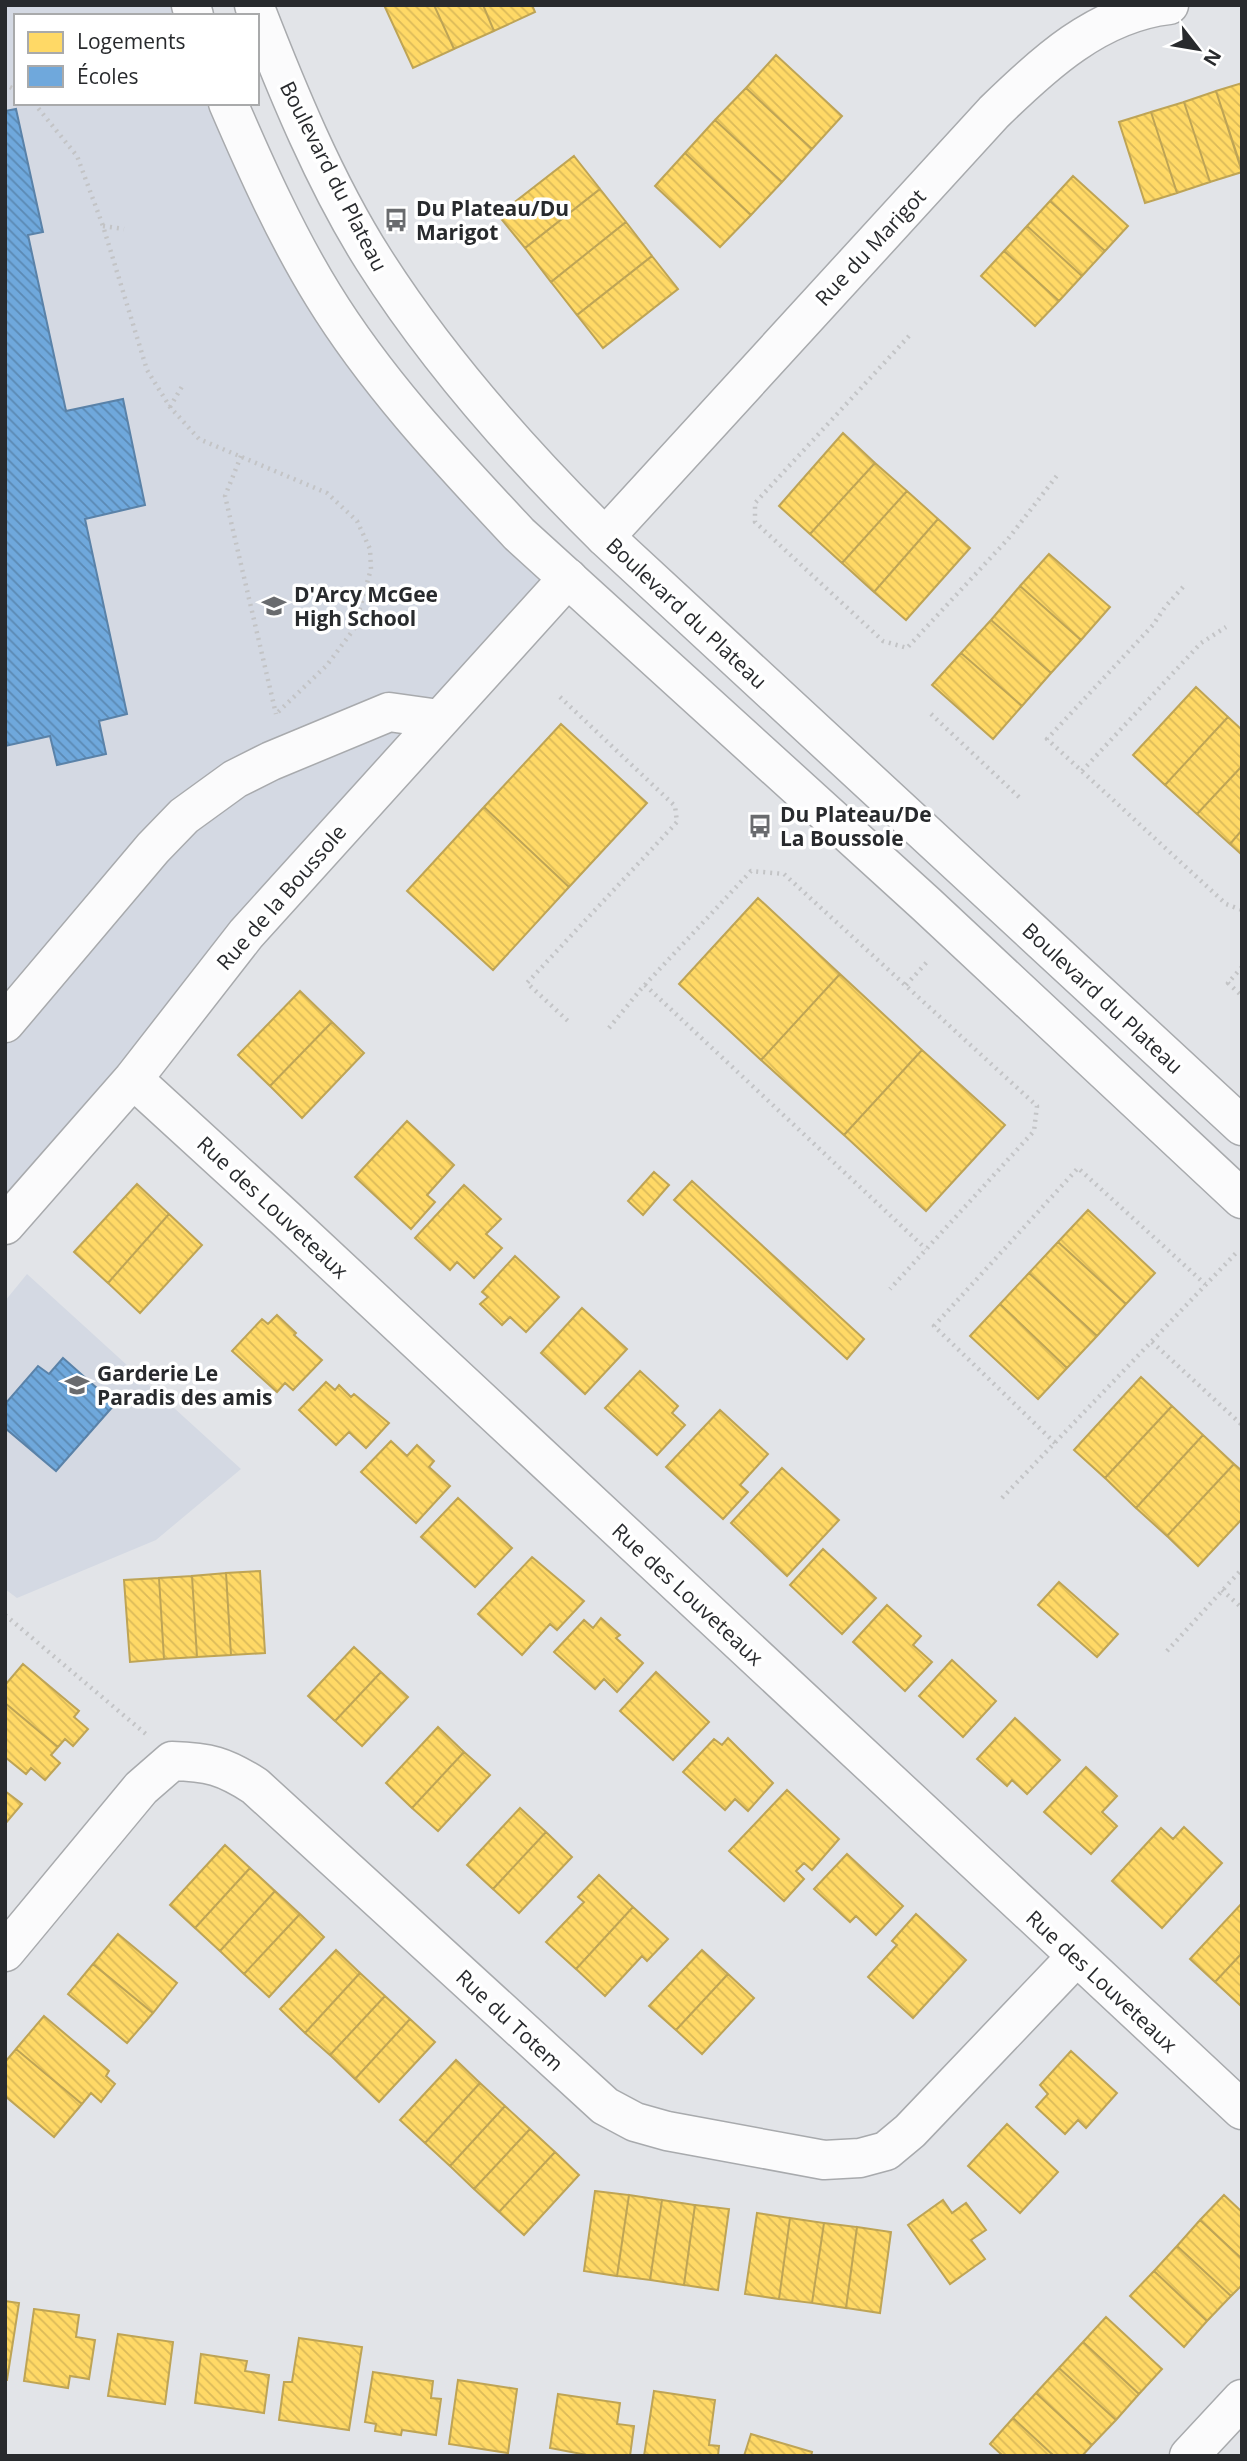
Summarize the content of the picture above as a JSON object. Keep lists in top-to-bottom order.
{
  "streets": {
    "street": [
      "Boulevard du Plateau",
      "Rue du Marigot",
      "Rue de la Boussole",
      "Rue des Louveteaux",
      "Rue du Totem"
    ]
  },
  "crossings": [
    ["Boulevard du Plateau", "Rue du Marigot"],
    ["Rue du Marigot", "Rue de la Boussole"],
    ["Rue de la Boussole", "Rue des Louveteaux"],
    ["Rue des Louveteaux", "Rue du Totem"]
  ],
  "places": {
    "bus stop": ["Du Plateau/Du Marigot", "Du Plateau/De La Boussole"],
    "school or university": ["D'Arcy McGee High School", "Garderie Le Paradis des amis"]
  },
  "legend": ["Logements", "Écoles"],
  "north": "bottom right"
}
